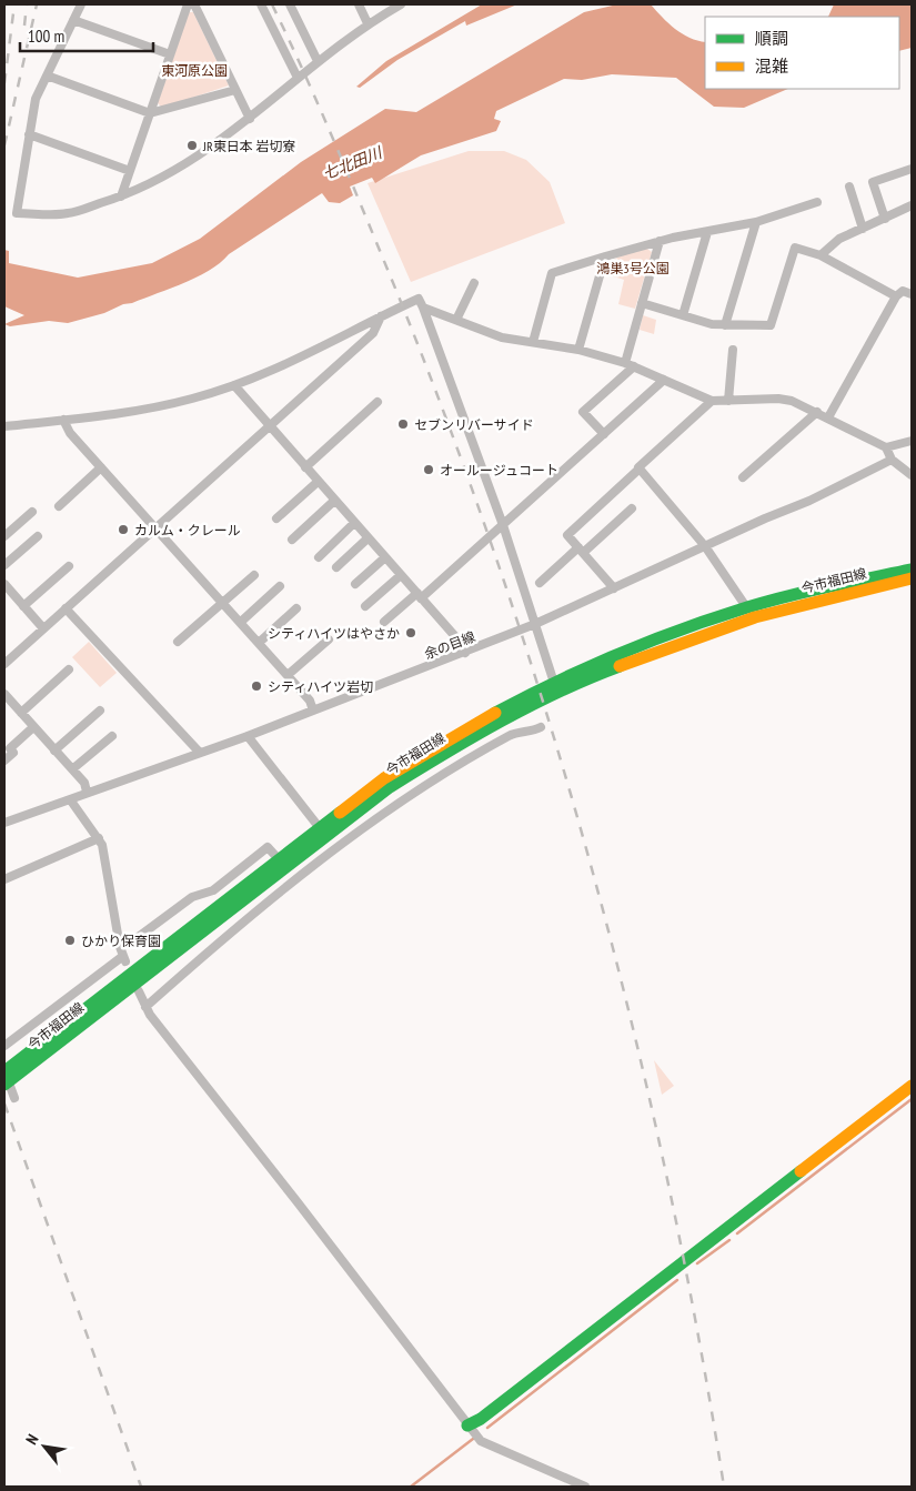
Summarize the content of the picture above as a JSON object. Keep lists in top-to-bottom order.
{
  "streets": {
    "main road": ["今市福田線"],
    "street": ["余の目線"]
  },
  "water": ["七北田川"],
  "parks": ["東河原公園", "鴻巣3号公園"],
  "places": [
    "JR東日本 岩切寮",
    "セブンリバーサイド",
    "オールージュコート",
    "カルム・クレール",
    "シティハイツはやさか",
    "シティハイツ岩切",
    "ひかり保育園"
  ],
  "legend": ["順調", "混雑"],
  "scale_bar": "100 m",
  "north": "top left"
}
